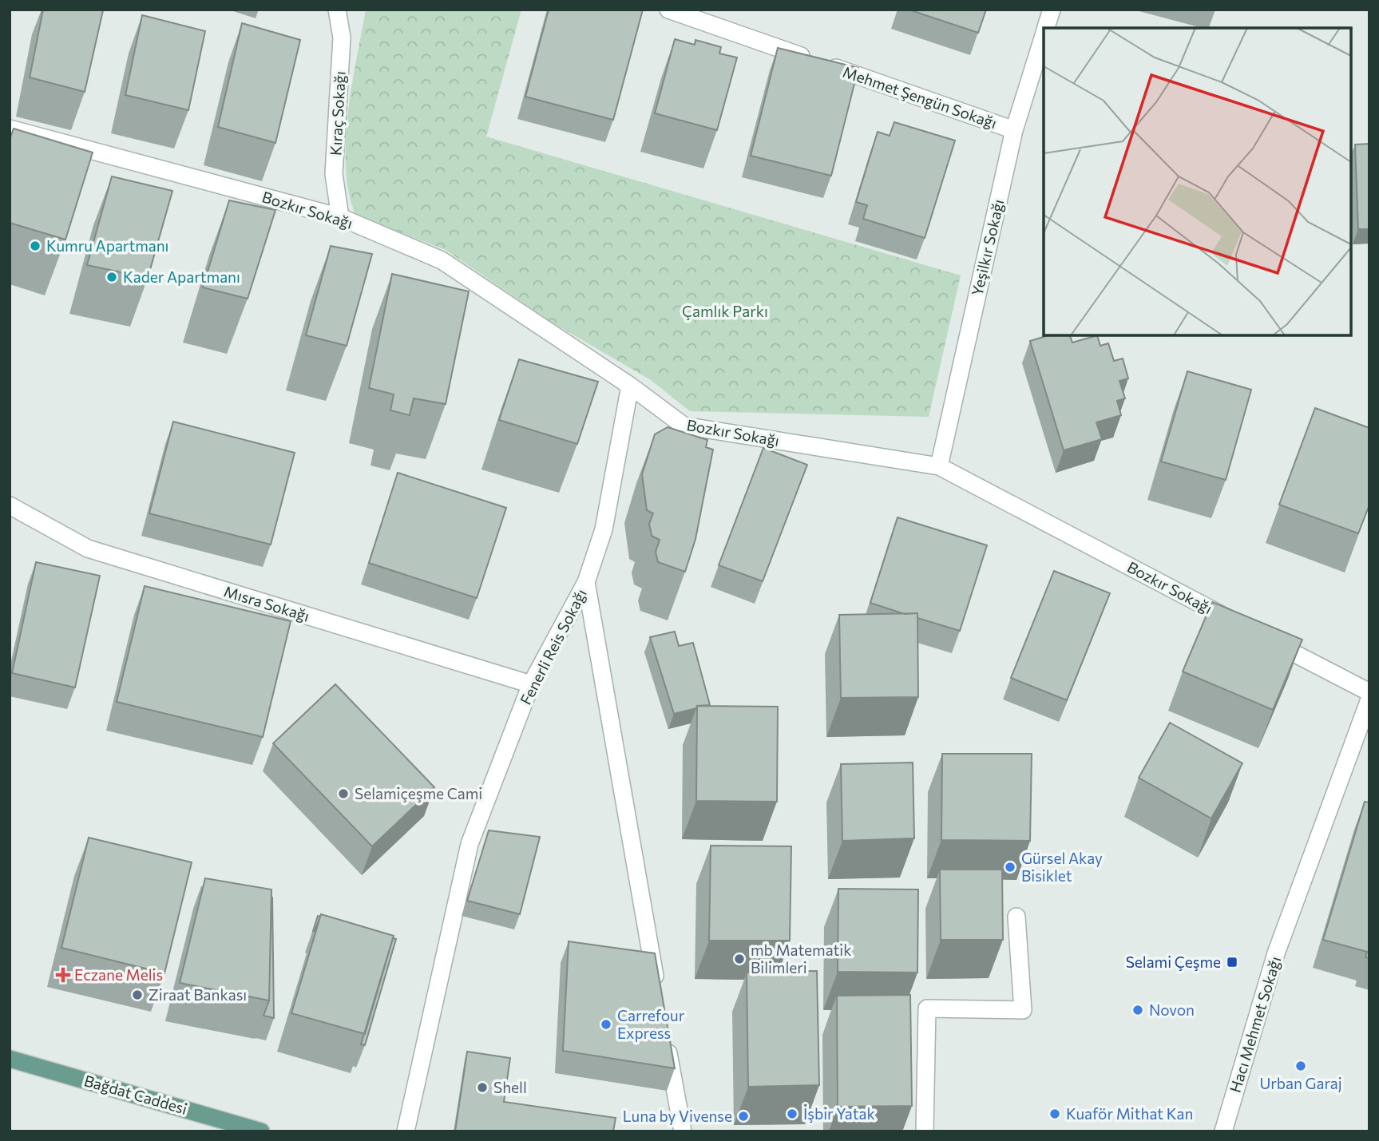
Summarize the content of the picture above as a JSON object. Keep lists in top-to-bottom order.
{
  "streets": {
    "main road": ["Bağdat Caddesi"],
    "street": [
      "Mehmet Şengün Sokağı",
      "Kıraç Sokağı",
      "Bozkır Sokağı",
      "Yeşilkır Sokağı",
      "Mısra Sokağı",
      "Fenerli Reis Sokağı",
      "Hacı Mehmet Sokağı"
    ]
  },
  "crossings": [
    ["Mehmet Şengün Sokağı", "Yeşilkır Sokağı"],
    ["Kıraç Sokağı", "Bozkır Sokağı"],
    ["Bozkır Sokağı", "Yeşilkır Sokağı"],
    ["Bozkır Sokağı", "Fenerli Reis Sokağı"],
    ["Mısra Sokağı", "Fenerli Reis Sokağı"]
  ],
  "parks": ["Çamlık Parkı"],
  "places": {
    "other": [
      "Kumru Apartmanı",
      "Kader Apartmanı",
      "Selamiçeşme Cami",
      "Gürsel Akay Bisiklet",
      "mb Matematik Bilimleri",
      "Ziraat Bankası",
      "Novon",
      "Carrefour Express",
      "Urban Garaj",
      "Shell",
      "İşbir Yatak",
      "Kuaför Mithat Kan",
      "Luna by Vivense"
    ],
    "transit": ["Selami Çeşme"],
    "health": ["Eczane Melis"]
  }
}
